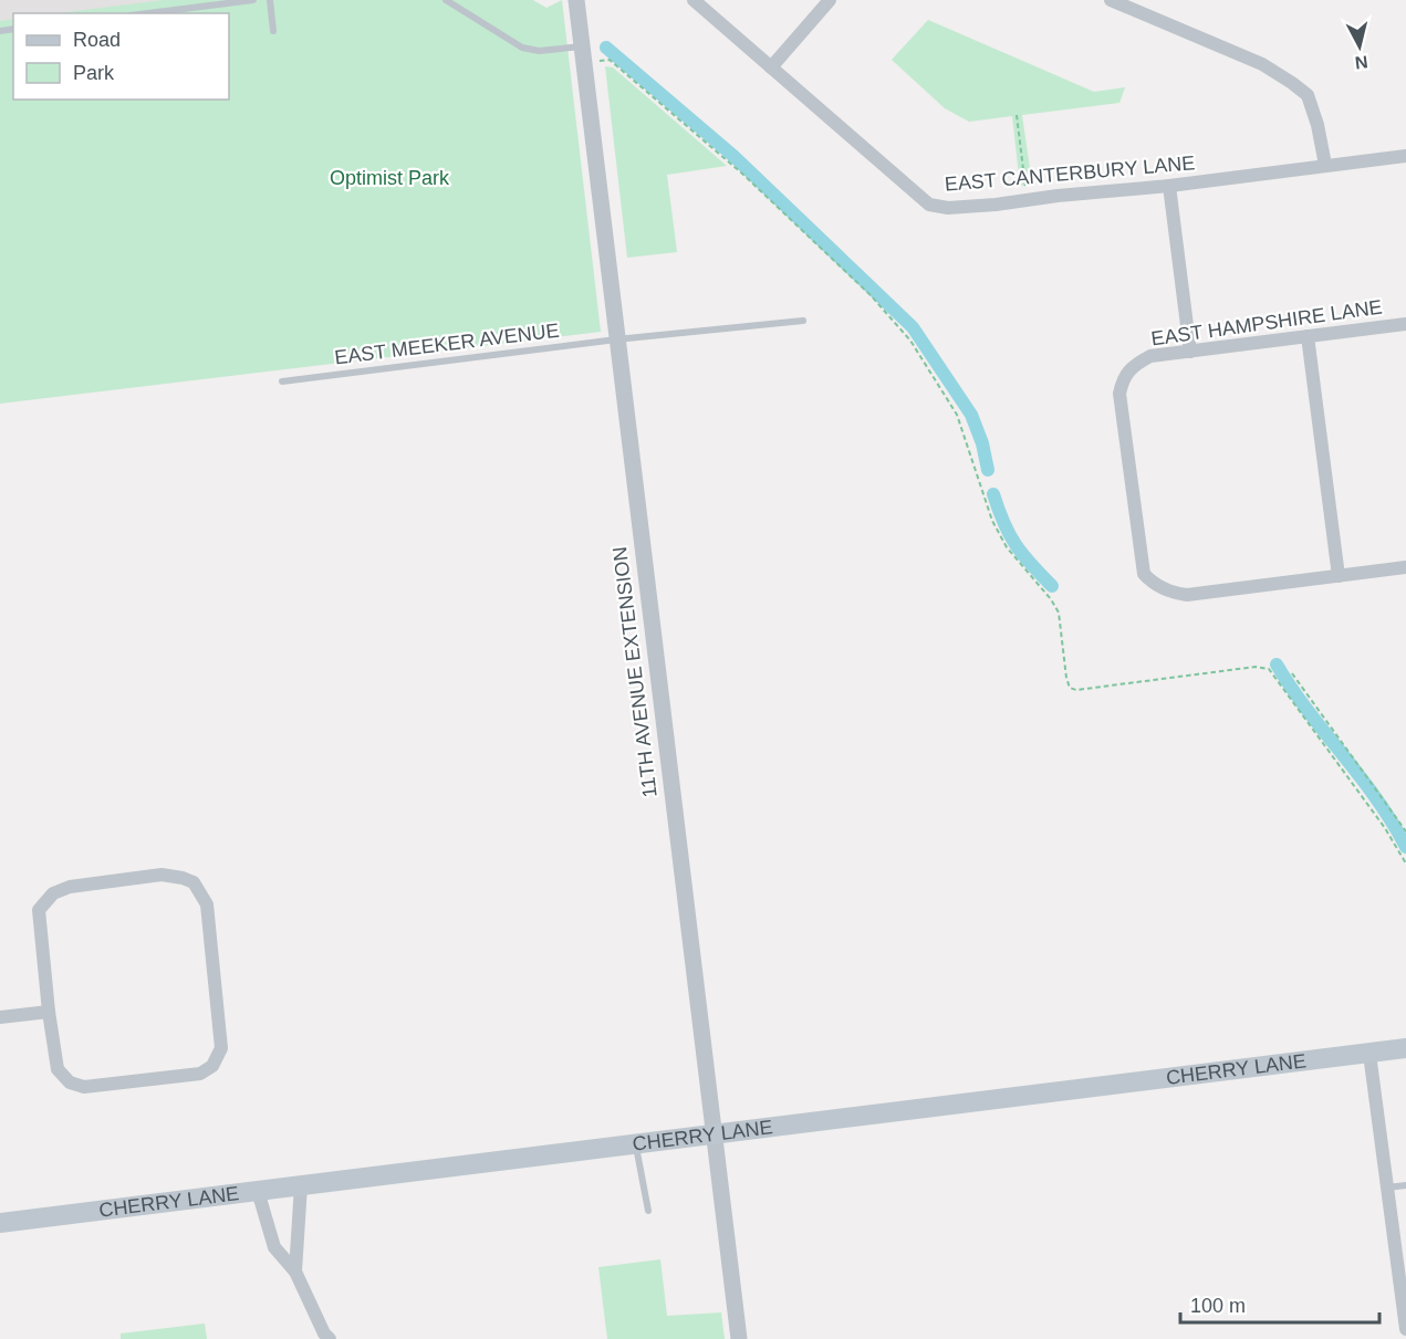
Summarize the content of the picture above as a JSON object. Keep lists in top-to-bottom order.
{
  "streets": {
    "main road": ["CHERRY LANE"],
    "street": ["EAST CANTERBURY LANE", "EAST HAMPSHIRE LANE", "11TH AVENUE EXTENSION"],
    "lane": ["EAST MEEKER AVENUE"]
  },
  "crossings": [
    ["EAST MEEKER AVENUE", "11TH AVENUE EXTENSION"],
    ["11TH AVENUE EXTENSION", "CHERRY LANE"]
  ],
  "parks": ["Optimist Park"],
  "legend": ["Road", "Park"],
  "scale_bar": "100 m",
  "north": "bottom"
}
